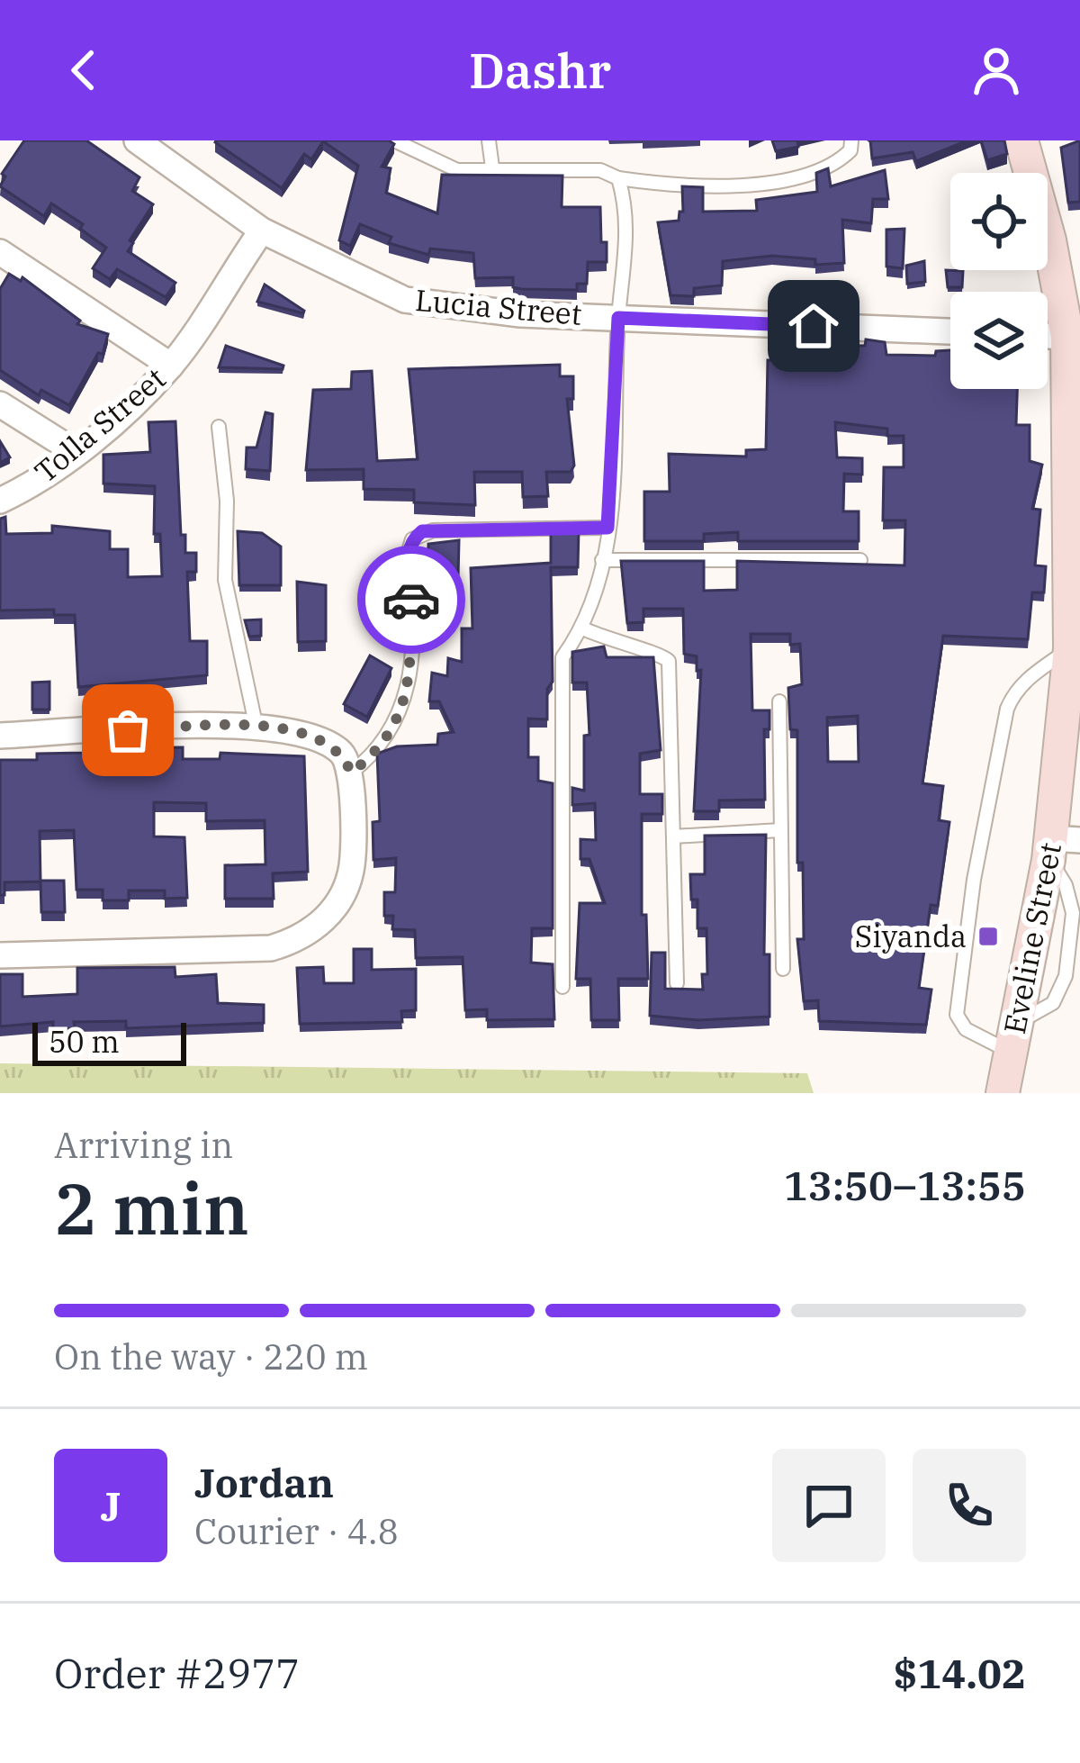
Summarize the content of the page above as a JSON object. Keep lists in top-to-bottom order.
{
  "streets": {
    "street": ["Lucia Street", "Tolla Street", "Eveline Street"]
  },
  "crossings": [
    ["Lucia Street", "Tolla Street"]
  ],
  "places": {
    "transit": ["Siyanda"]
  },
  "scale_bar": "50 m",
  "page": {
    "header": "Dashr",
    "scale": "50 m",
    "heading": ["2 min", "Arriving in", "13:50–13:55"],
    "panel": [
      "Jordan",
      "Courier · 4.8",
      "Order #2977",
      "$14.02"
    ],
    "bar": "On the way · 220 m",
    "round": "J"
  }
}
